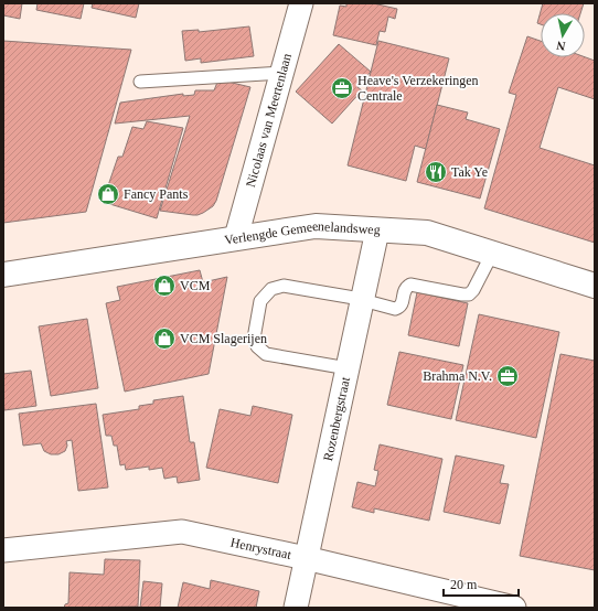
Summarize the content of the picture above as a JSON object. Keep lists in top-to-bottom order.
{
  "streets": {
    "street": [
      "Nicolaas van Meertenlaan",
      "Verlengde Gemeenelandsweg",
      "Rozenbergstraat",
      "Henrystraat"
    ]
  },
  "crossings": [
    ["Nicolaas van Meertenlaan", "Verlengde Gemeenelandsweg"],
    ["Verlengde Gemeenelandsweg", "Rozenbergstraat"],
    ["Rozenbergstraat", "Henrystraat"]
  ],
  "places": {
    "office": ["Heave's Verzekeringen Centrale", "Brahma N.V."],
    "restaurant": ["Tak Ye"],
    "shop": ["Fancy Pants", "VCM", "VCM Slagerijen"]
  },
  "scale_bar": "20 m",
  "north": "bottom"
}
